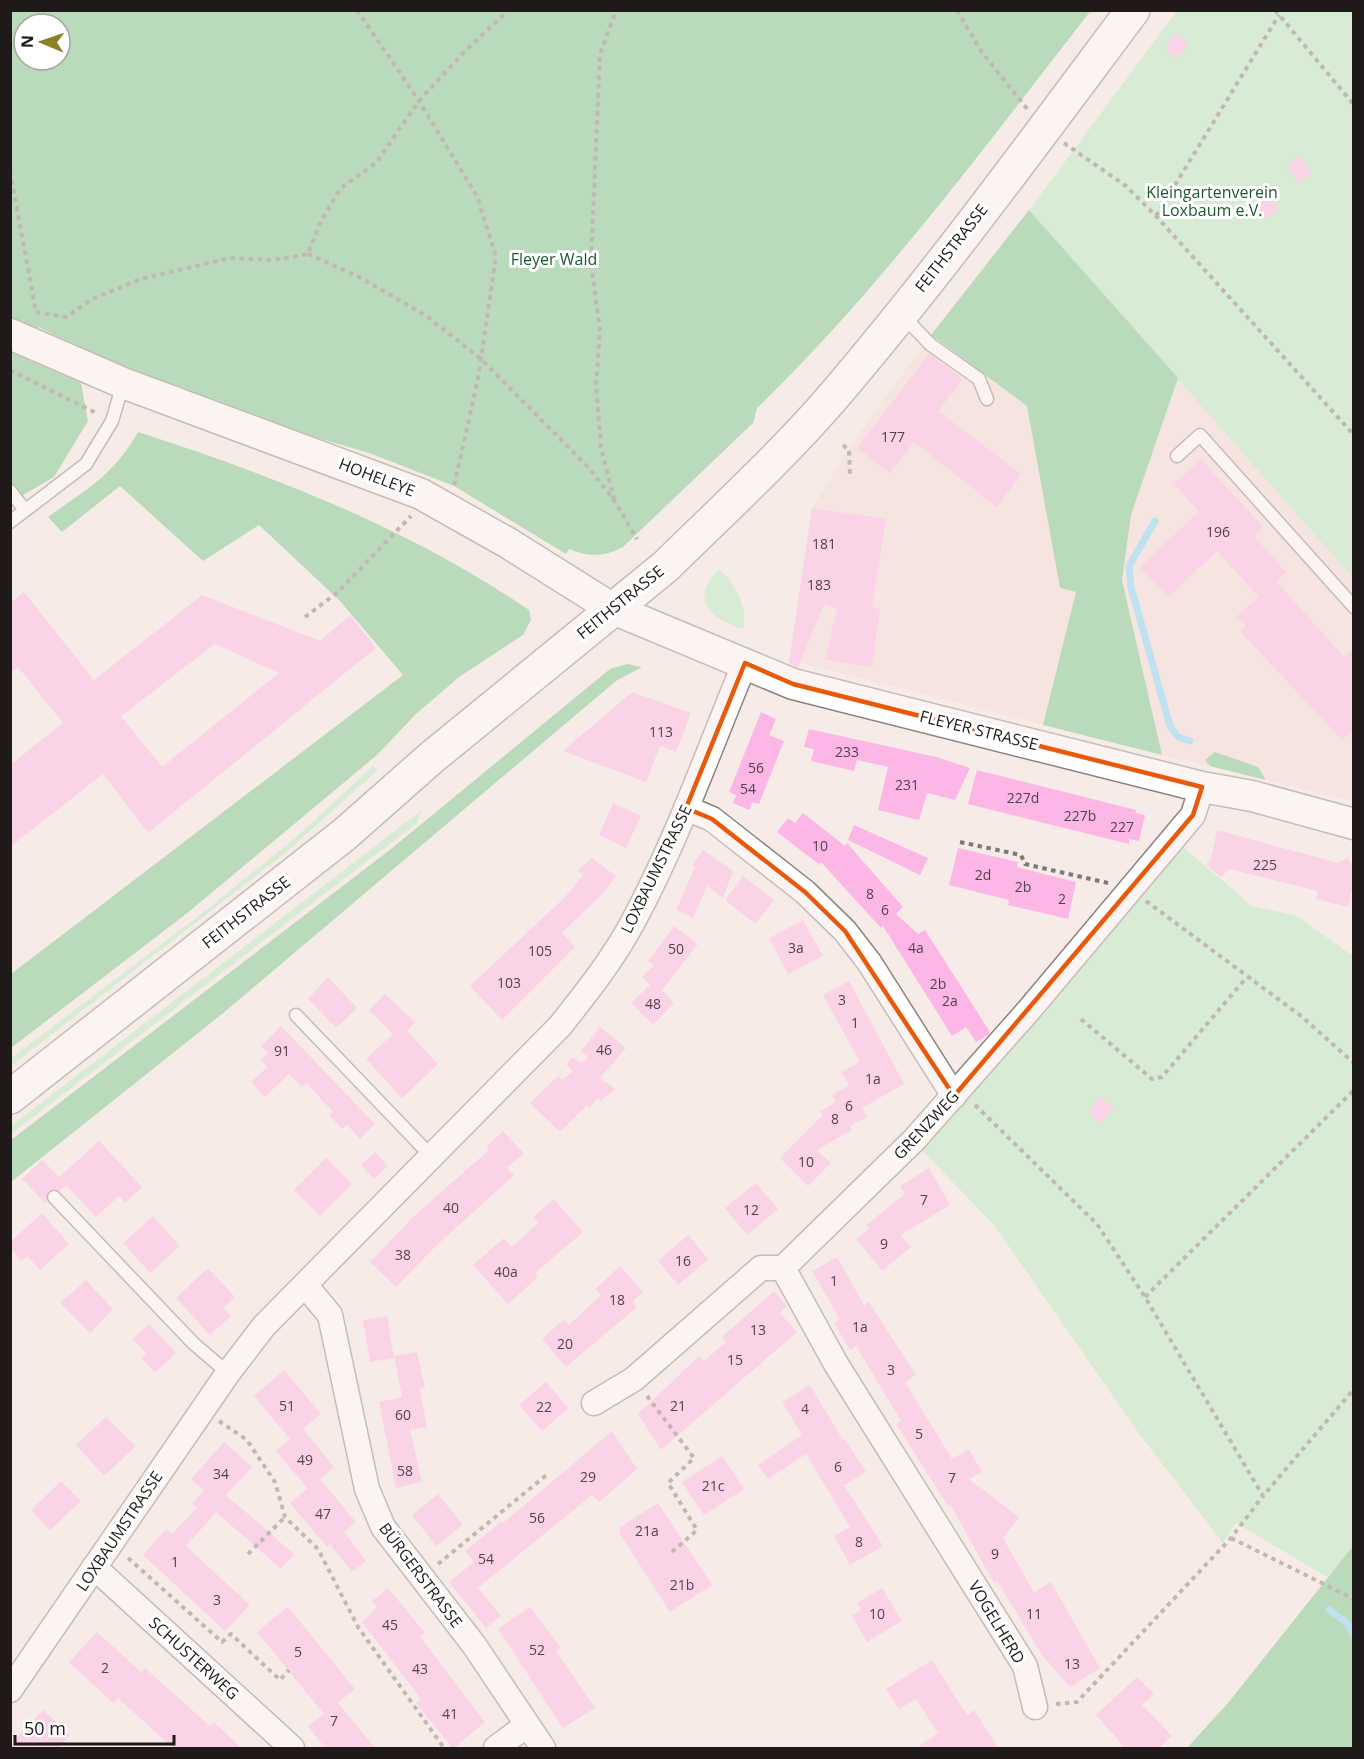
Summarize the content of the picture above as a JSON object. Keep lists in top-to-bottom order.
{
  "streets": {
    "main road": ["FEITHSTRASSE"],
    "street": [
      "HOHELEYE",
      "FLEYER STRASSE",
      "LOXBAUMSTRASSE",
      "GRENZWEG",
      "BÜRGERSTRASSE",
      "VOGELHERD",
      "SCHUSTERWEG"
    ]
  },
  "crossings": [
    ["FEITHSTRASSE", "HOHELEYE"],
    ["FEITHSTRASSE", "FLEYER STRASSE"],
    ["HOHELEYE", "FLEYER STRASSE"],
    ["FLEYER STRASSE", "LOXBAUMSTRASSE"],
    ["FLEYER STRASSE", "GRENZWEG"],
    ["LOXBAUMSTRASSE", "BÜRGERSTRASSE"],
    ["LOXBAUMSTRASSE", "SCHUSTERWEG"],
    ["GRENZWEG", "VOGELHERD"]
  ],
  "parks": ["Kleingartenverein Loxbaum e.V.", "Fleyer Wald"],
  "house_numbers": [
    "177",
    "196",
    "181",
    "183",
    "113",
    "233",
    "56",
    "231",
    "54",
    "227d",
    "227b",
    "227",
    "10",
    "225",
    "2d",
    "2b",
    "8",
    "2",
    "6",
    "3a",
    "4a",
    "50",
    "105",
    "103",
    "2b",
    "3",
    "2a",
    "48",
    "1",
    "46",
    "91",
    "1a",
    "6",
    "8",
    "10",
    "7",
    "40",
    "12",
    "9",
    "38",
    "16",
    "40a",
    "1",
    "18",
    "1a",
    "13",
    "20",
    "15",
    "3",
    "51",
    "21",
    "22",
    "4",
    "60",
    "5",
    "49",
    "6",
    "58",
    "34",
    "29",
    "7",
    "21c",
    "47",
    "56",
    "21a",
    "8",
    "9",
    "54",
    "1",
    "21b",
    "3",
    "10",
    "11",
    "45",
    "52",
    "5",
    "13",
    "2",
    "43",
    "41",
    "7"
  ],
  "scale_bar": "50 m",
  "north": "left"
}
